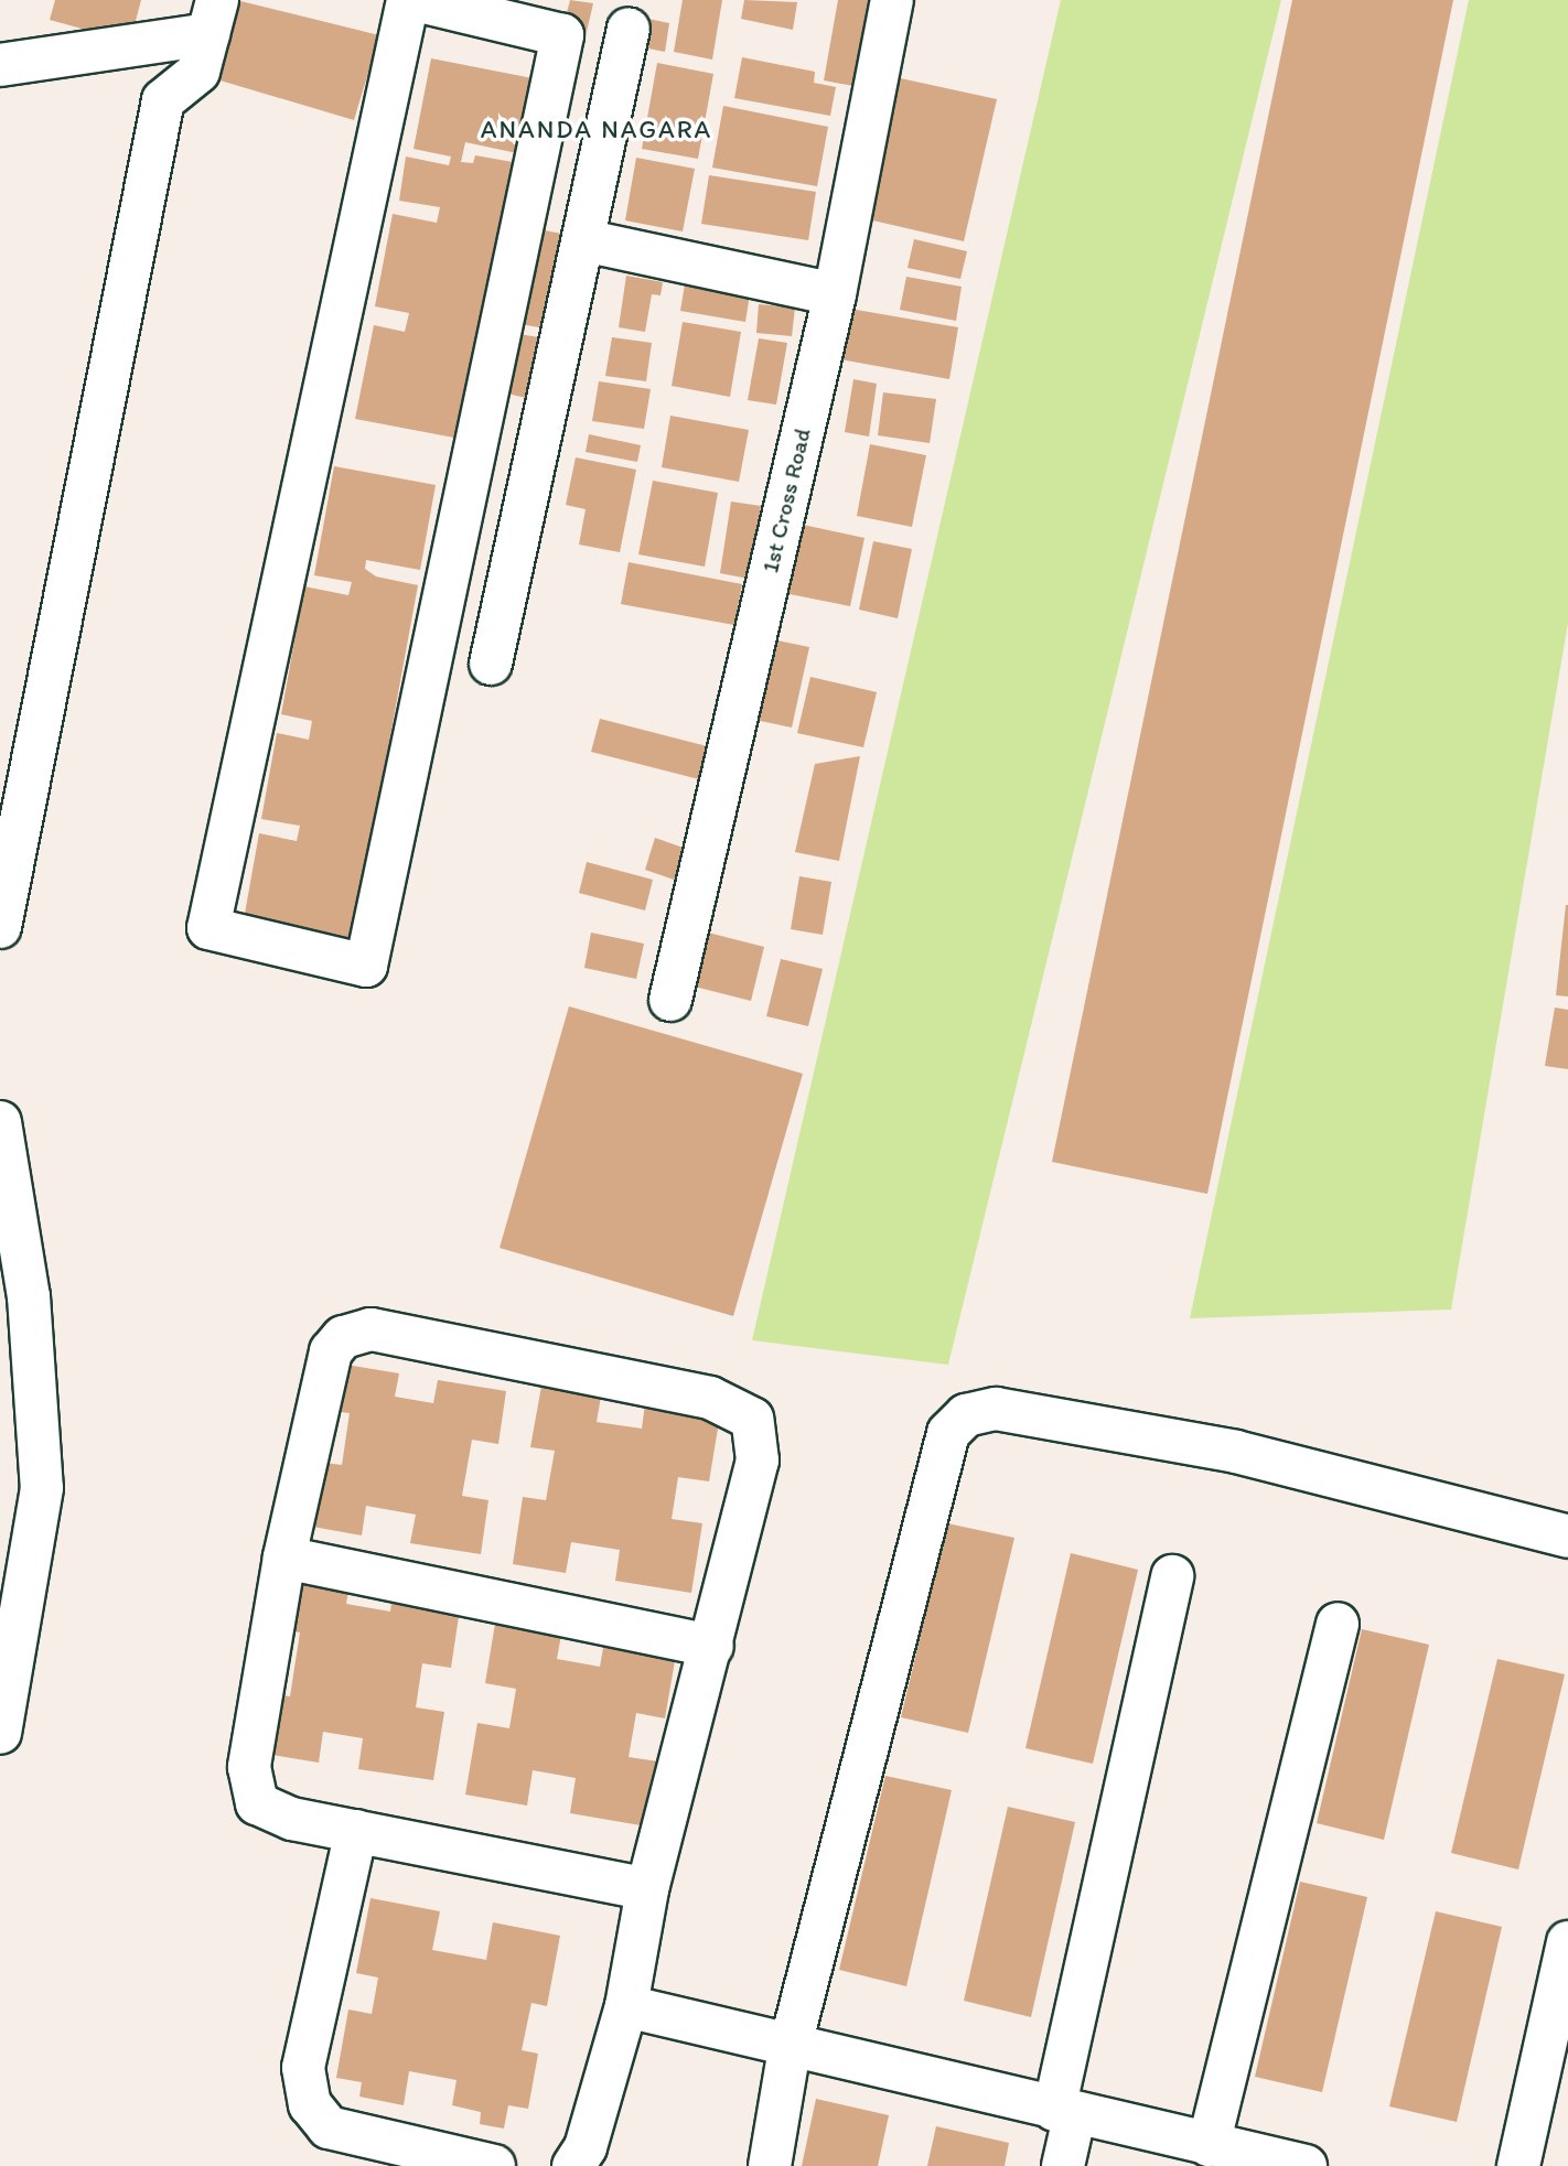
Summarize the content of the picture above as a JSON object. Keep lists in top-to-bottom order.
{
  "streets": {
    "street": ["1st Cross Road"]
  },
  "districts": ["ANANDA NAGARA"]
}
